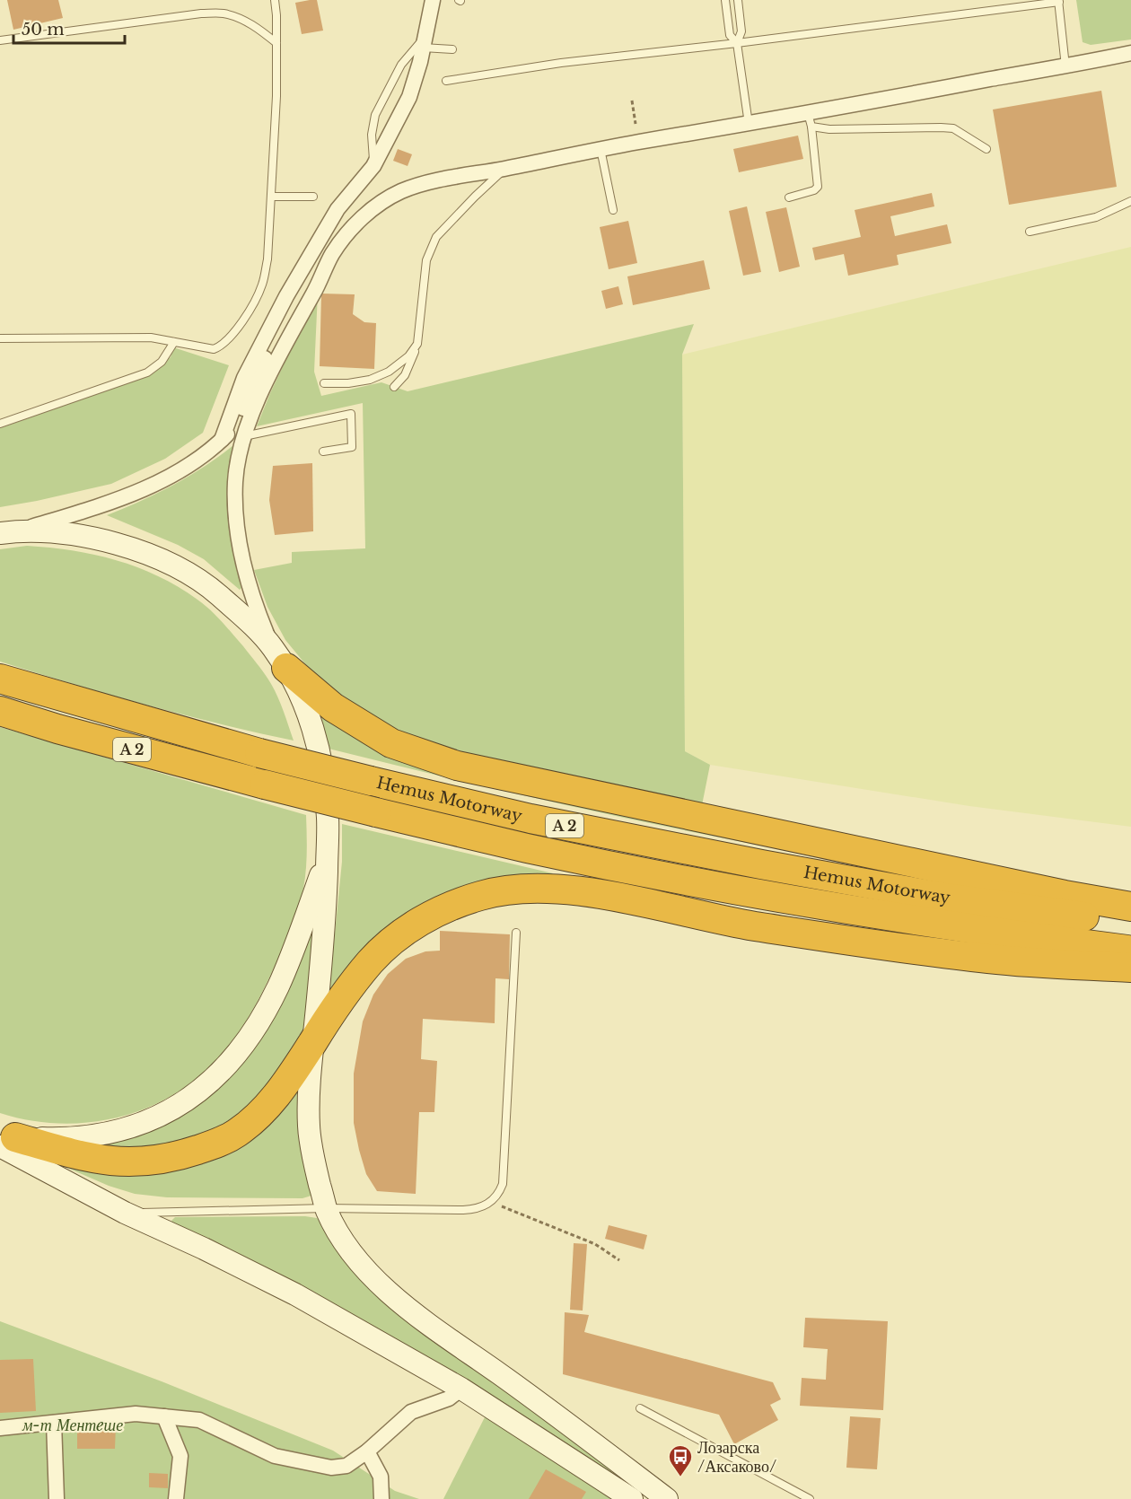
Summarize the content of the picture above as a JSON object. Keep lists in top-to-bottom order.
{
  "streets": {
    "highway": ["A 2", "Hemus Motorway"]
  },
  "parks": ["м-т Ментeше"],
  "places": {
    "bus stop": ["Лозарска /Аксаково/"]
  },
  "scale_bar": "50 m"
}
